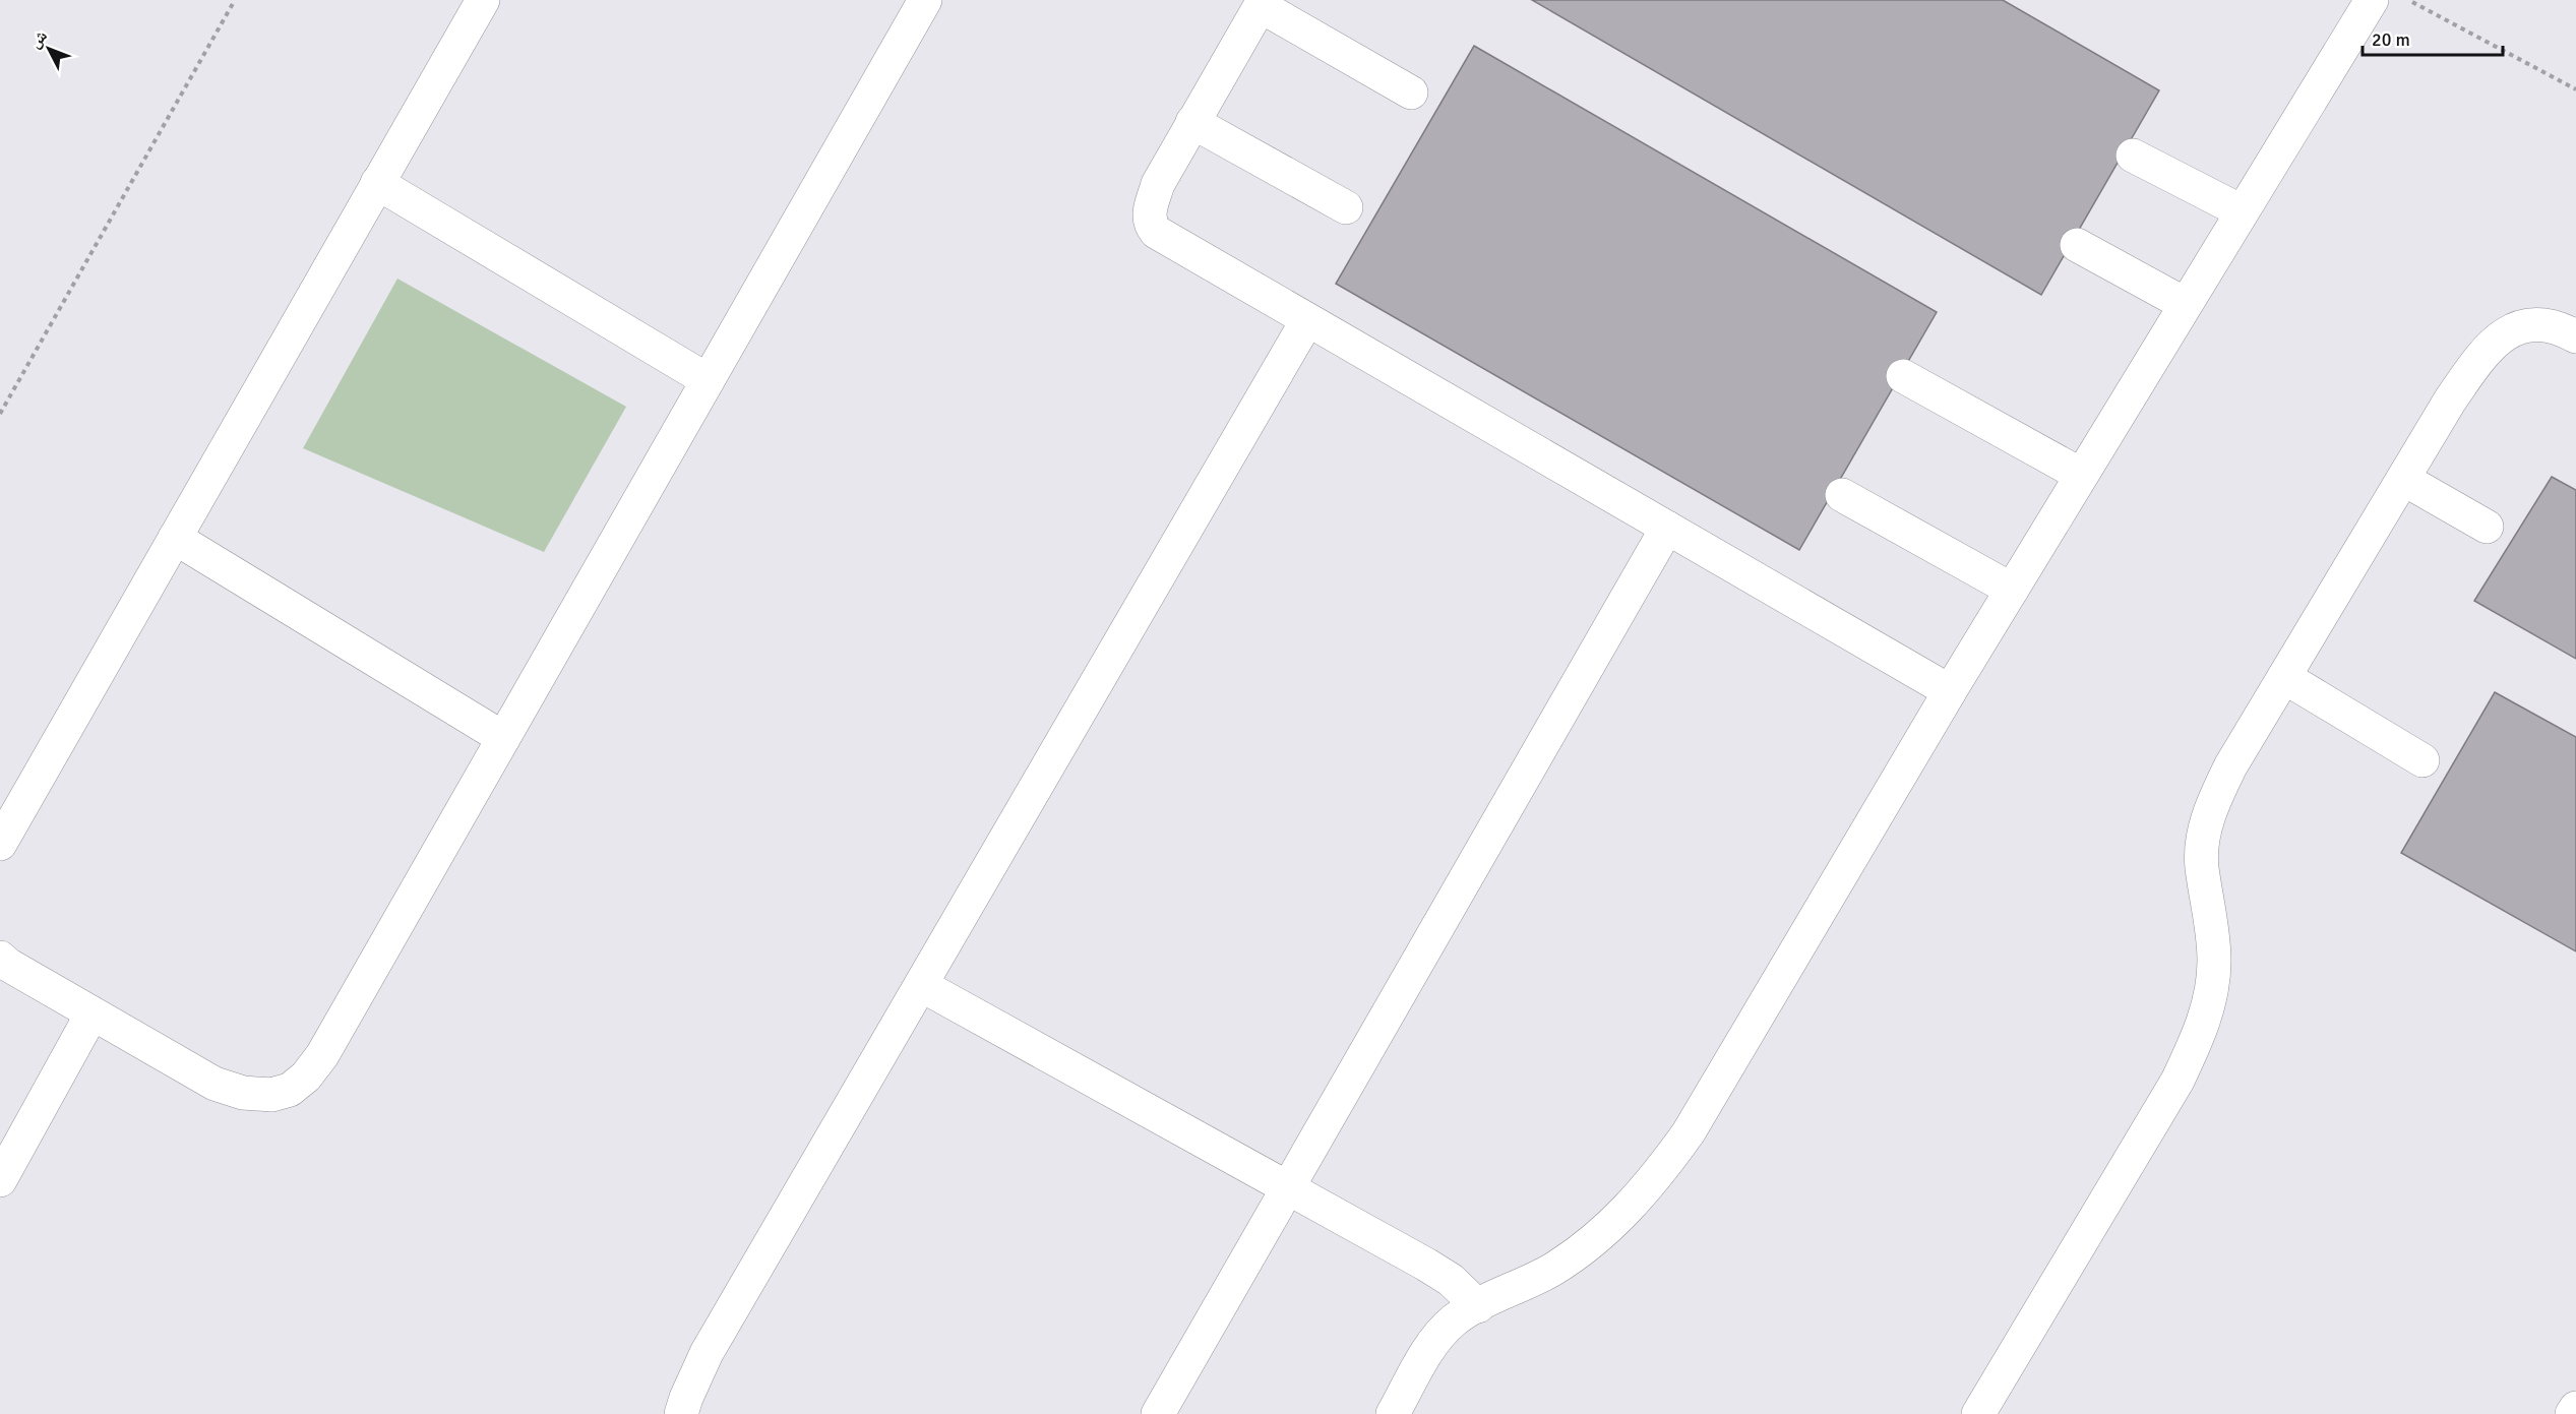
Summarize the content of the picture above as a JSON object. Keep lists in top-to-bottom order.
{
  "scale_bar": "20 m",
  "north": "top left"
}
